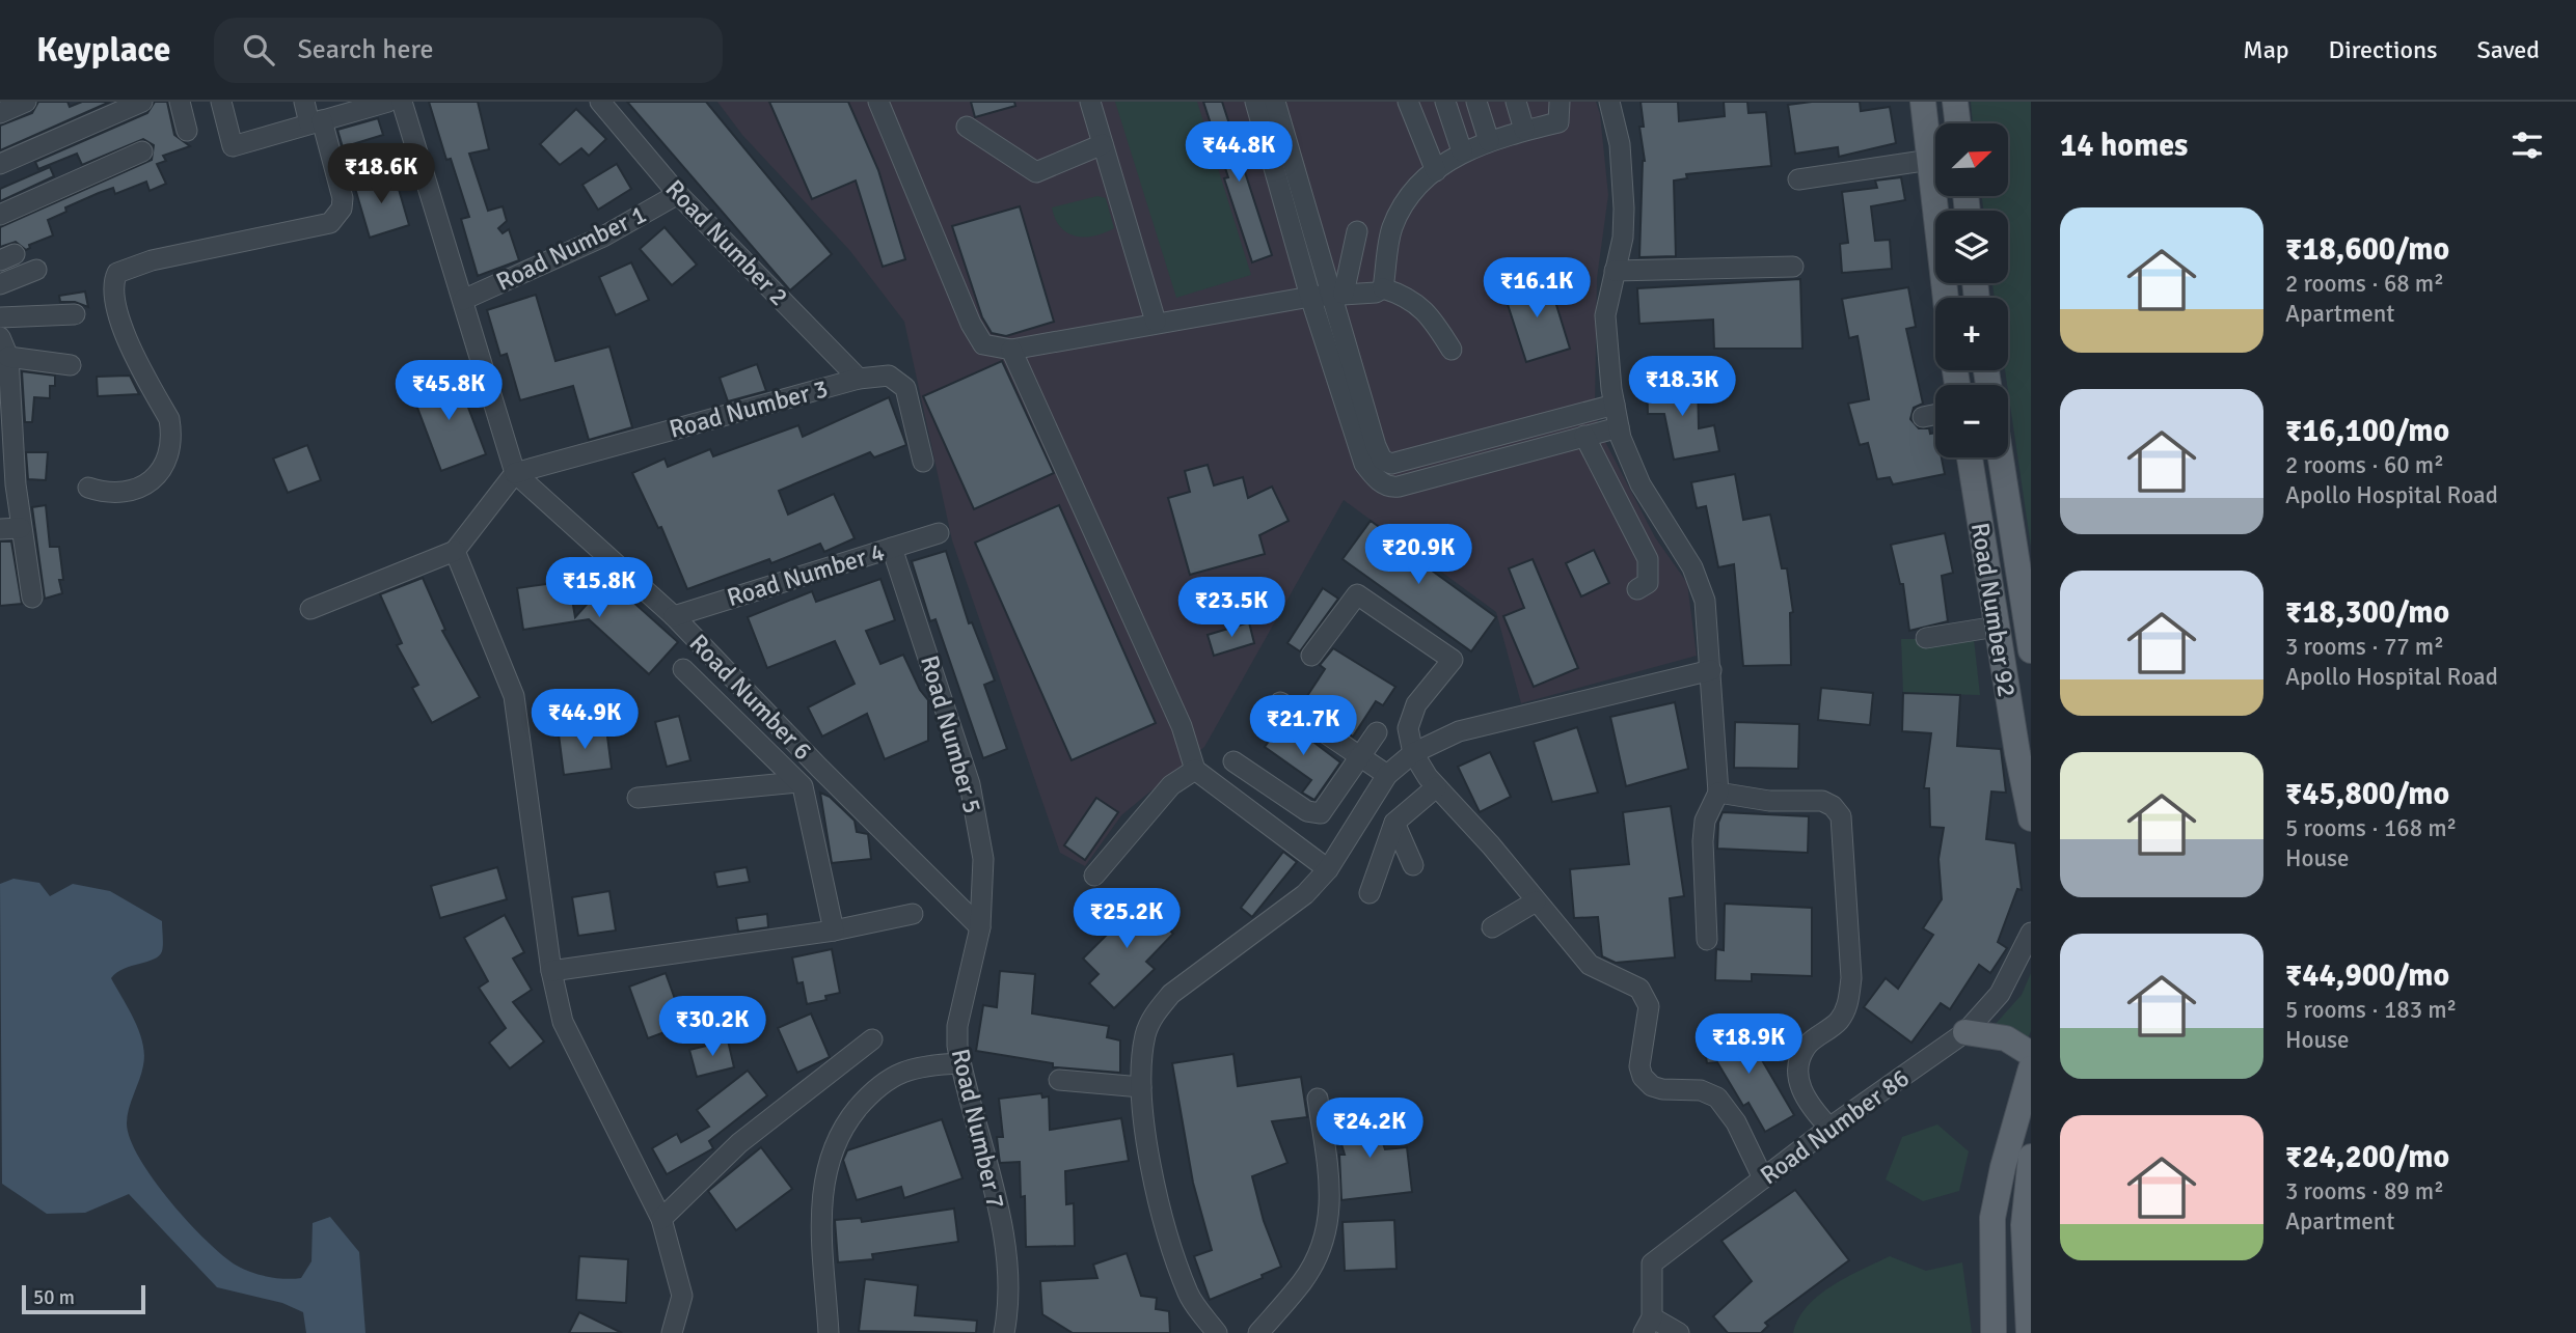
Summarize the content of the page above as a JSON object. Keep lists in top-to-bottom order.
{
  "streets": {
    "main road": ["Road Number 92"],
    "street": [
      "Road Number 2",
      "Road Number 1",
      "Road Number 3",
      "Road Number 4",
      "Road Number 6",
      "Road Number 5",
      "Road Number 86",
      "Road Number 7"
    ]
  },
  "crossings": [
    ["Road Number 2", "Road Number 1"],
    ["Road Number 2", "Road Number 3"],
    ["Road Number 3", "Road Number 6"],
    ["Road Number 4", "Road Number 6"],
    ["Road Number 4", "Road Number 5"],
    ["Road Number 6", "Road Number 5"],
    ["Road Number 6", "Road Number 7"],
    ["Road Number 5", "Road Number 7"]
  ],
  "scale_bar": "50 m",
  "north": "top right",
  "page": {
    "header": "Keyplace",
    "search": "Search here",
    "nav": ["Map", "Directions", "Saved"],
    "heading": "14 homes",
    "price": [
      "₹44.8K",
      "₹18.6K",
      "₹16.1K",
      "₹18.3K",
      "₹45.8K",
      "₹20.9K",
      "₹15.8K",
      "₹23.5K",
      "₹44.9K",
      "₹21.7K",
      "₹25.2K",
      "₹30.2K",
      "₹18.9K",
      "₹24.2K"
    ],
    "map_buttons": ["+", "−"],
    "list": [
      {
        "name": "₹18,600/mo",
        "note": "2 rooms · 68 m² · Apartment"
      },
      {
        "name": "₹16,100/mo",
        "note": "2 rooms · 60 m² · Apollo Hospital Road"
      },
      {
        "name": "₹18,300/mo",
        "note": "3 rooms · 77 m² · Apollo Hospital Road"
      },
      {
        "name": "₹45,800/mo",
        "note": "5 rooms · 168 m² · House"
      },
      {
        "name": "₹44,900/mo",
        "note": "5 rooms · 183 m² · House"
      },
      {
        "name": "₹24,200/mo",
        "note": "3 rooms · 89 m² · Apartment"
      }
    ],
    "scale": "50 m"
  }
}
